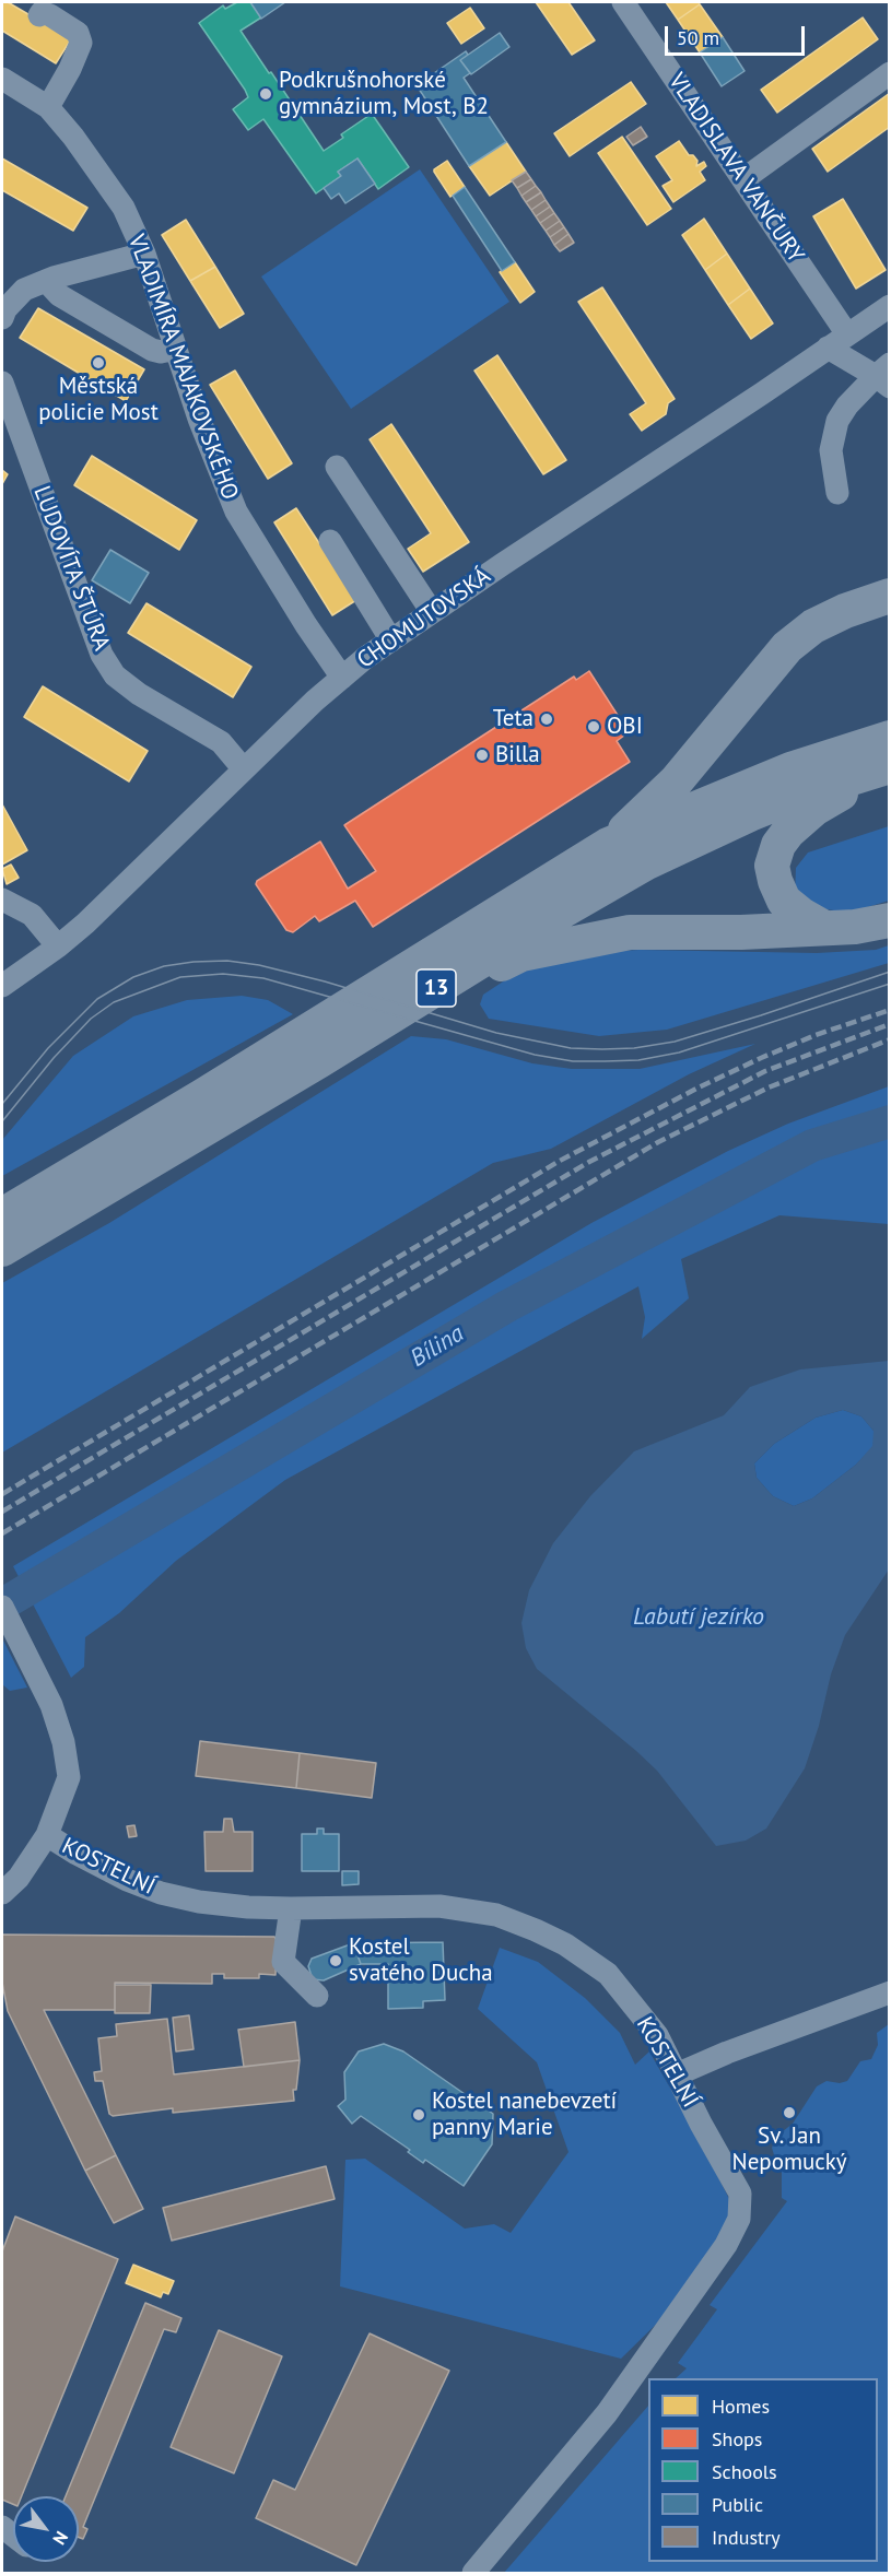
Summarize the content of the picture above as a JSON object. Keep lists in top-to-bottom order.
{
  "streets": {
    "highway": ["13"],
    "street": [
      "VLADISLAVA VANČURY",
      "VLADIMÍRA MAJAKOVSKÉHO",
      "LUDOVÍTA ŠTÚRA",
      "CHOMUTOVSKÁ",
      "KOSTELNÍ"
    ]
  },
  "crossings": [
    ["VLADISLAVA VANČURY", "CHOMUTOVSKÁ"],
    ["VLADIMÍRA MAJAKOVSKÉHO", "CHOMUTOVSKÁ"],
    ["LUDOVÍTA ŠTÚRA", "CHOMUTOVSKÁ"]
  ],
  "water": ["Bílina", "Labutí jezírko"],
  "places": [
    "Podkrušnohorské gymnázium, Most, B2",
    "Městská policie Most",
    "Teta",
    "OBI",
    "Billa",
    "Kostel svatého Ducha",
    "Sv. Jan Nepomucký",
    "Kostel nanebevzetí panny Marie"
  ],
  "legend": [
    "Homes",
    "Shops",
    "Schools",
    "Public",
    "Industry"
  ],
  "scale_bar": "50 m",
  "north": "bottom right"
}
